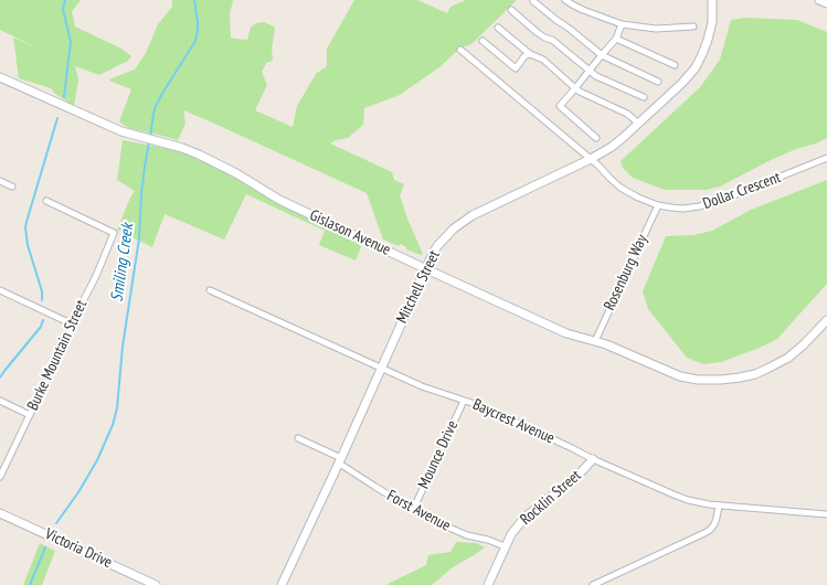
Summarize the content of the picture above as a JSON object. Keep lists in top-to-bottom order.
{
  "streets": {
    "street": [
      "Dollar Crescent",
      "Gislason Avenue",
      "Rosenburg Way",
      "Mitchell Street",
      "Burke Mountain Street",
      "Baycrest Avenue",
      "Mounce Drive",
      "Rocklin Street",
      "Forst Avenue",
      "Victoria Drive"
    ]
  },
  "crossings": [
    ["Dollar Crescent", "Rosenburg Way"],
    ["Dollar Crescent", "Mitchell Street"],
    ["Gislason Avenue", "Rosenburg Way"],
    ["Gislason Avenue", "Mitchell Street"],
    ["Mitchell Street", "Baycrest Avenue"],
    ["Mitchell Street", "Forst Avenue"],
    ["Baycrest Avenue", "Mounce Drive"],
    ["Baycrest Avenue", "Rocklin Street"],
    ["Mounce Drive", "Forst Avenue"],
    ["Rocklin Street", "Forst Avenue"]
  ],
  "water": ["Smiling Creek"]
}
